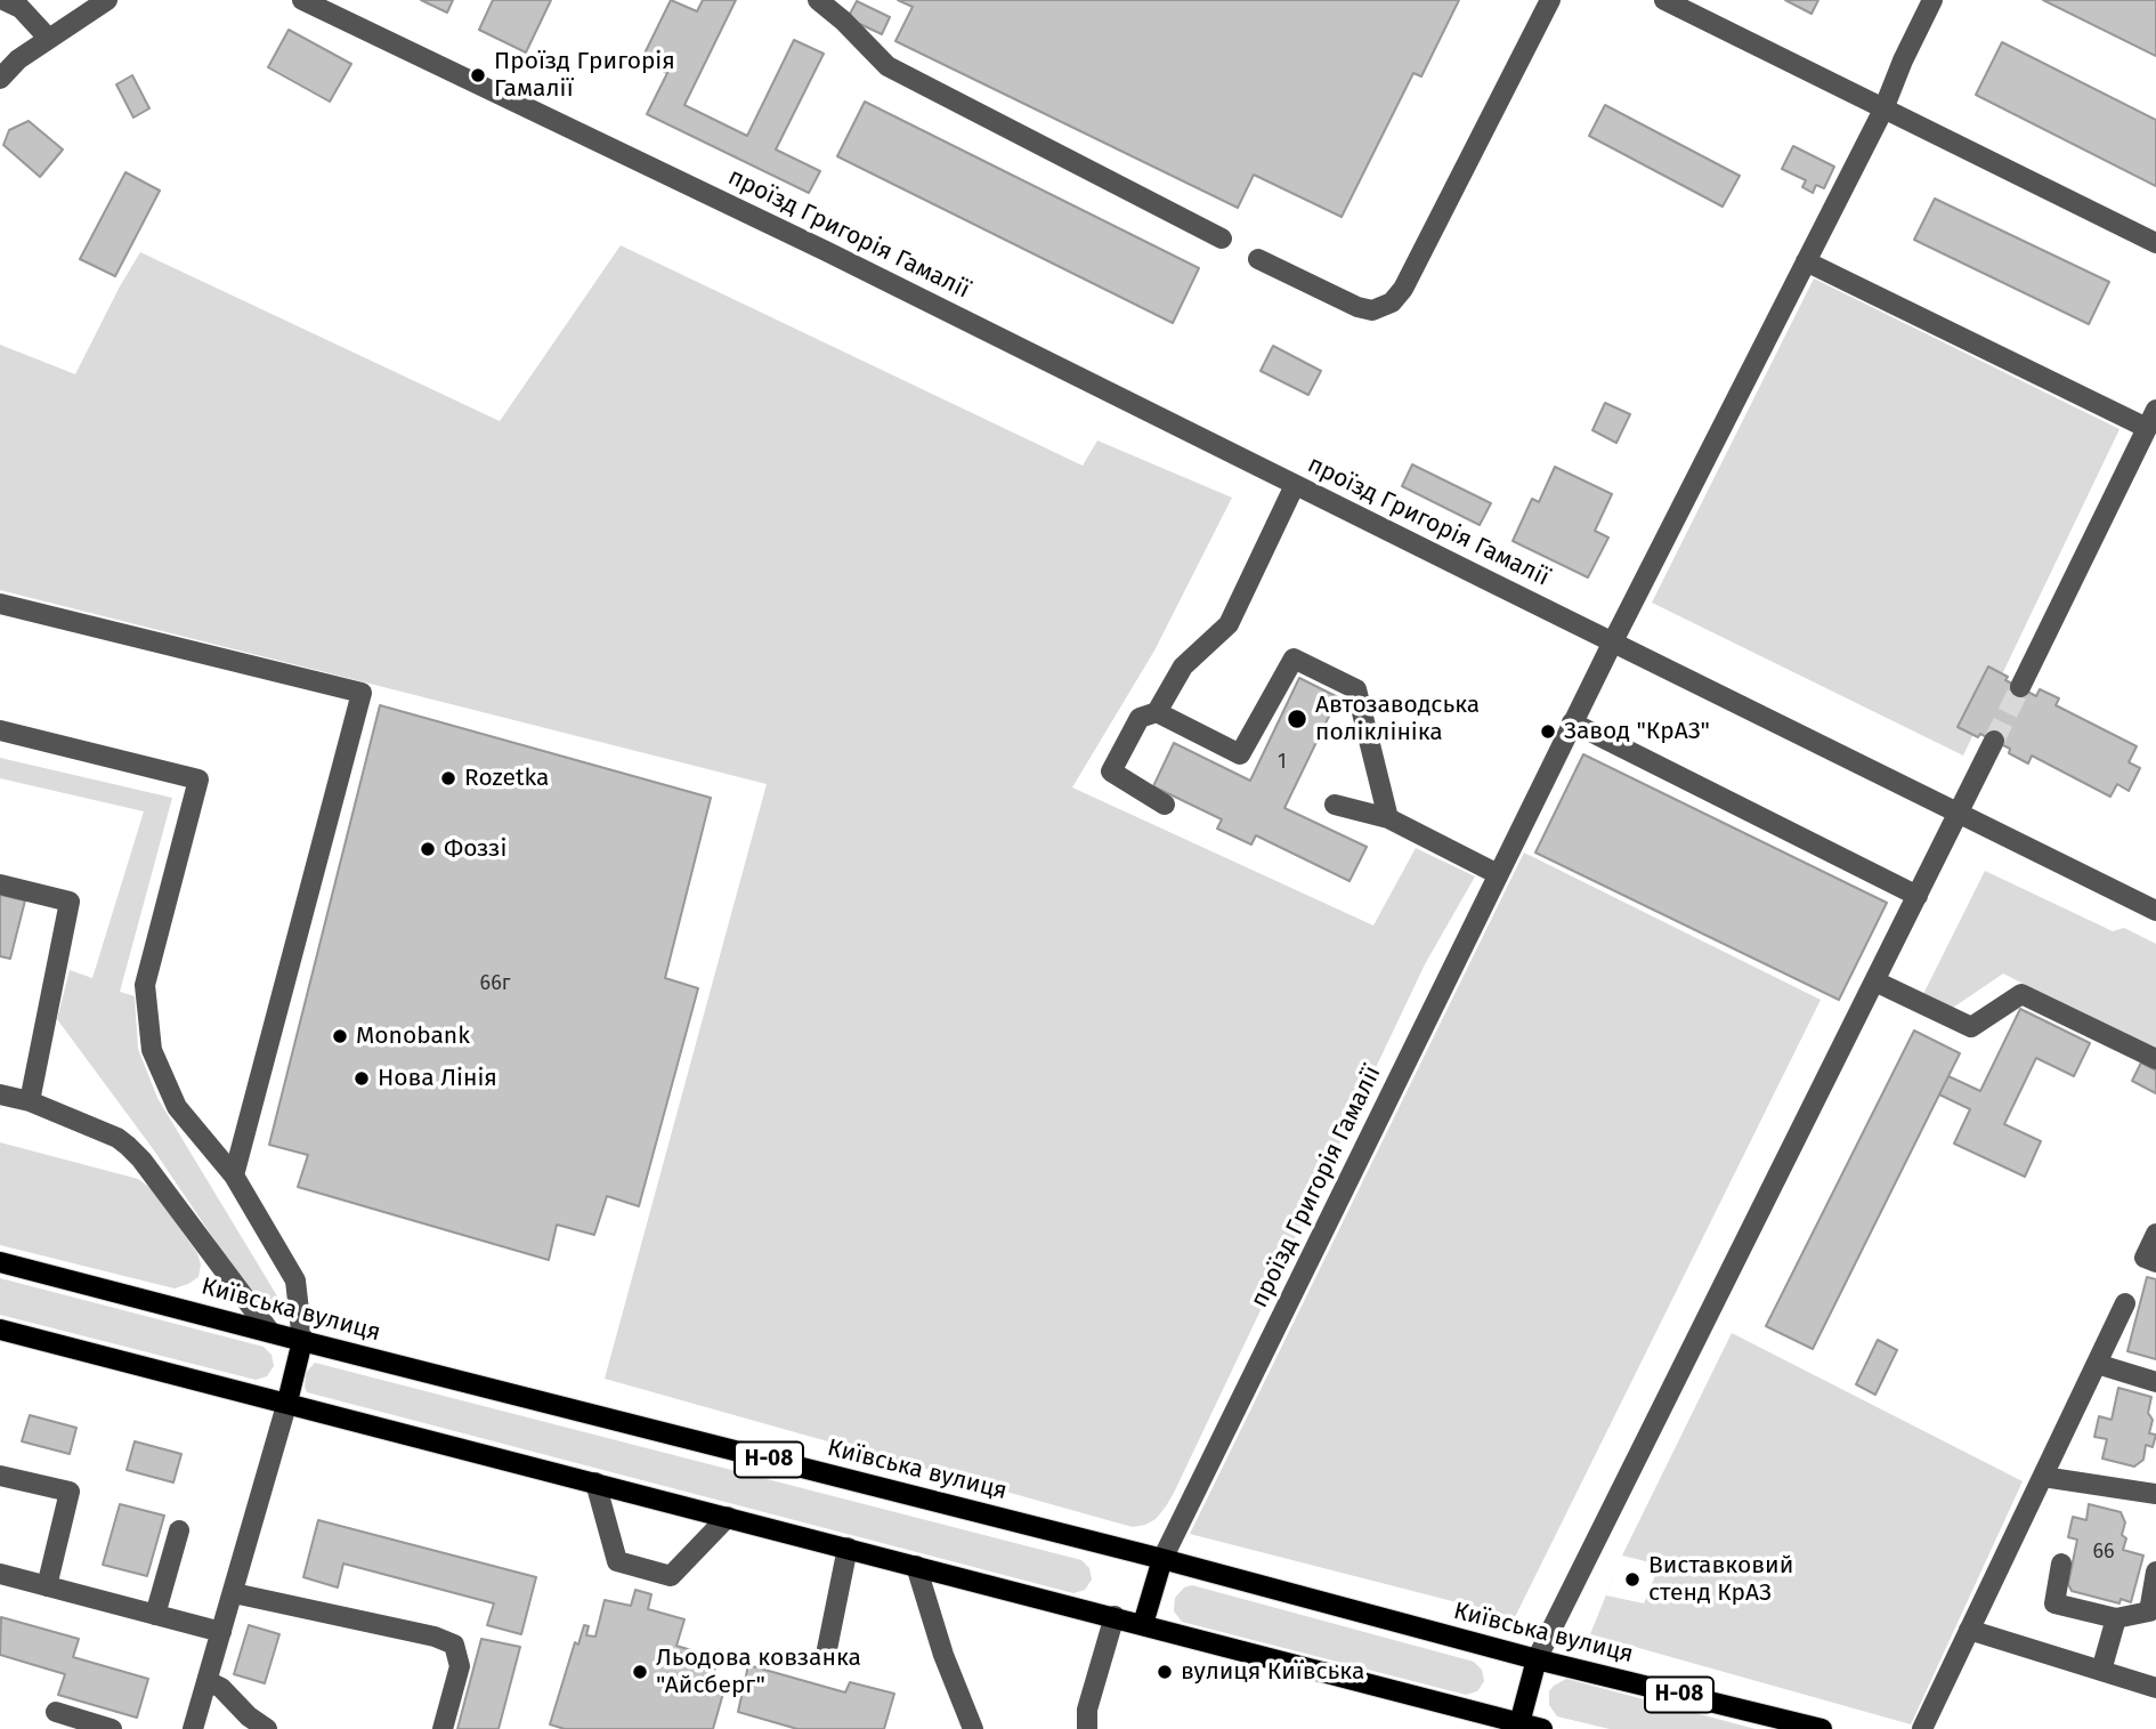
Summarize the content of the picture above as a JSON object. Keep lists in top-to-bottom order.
{
  "streets": {
    "main road": ["Київська вулиця", "Н-08"],
    "street": ["проїзд Григорія Гамалії"]
  },
  "crossings": [
    ["проїзд Григорія Гамалії", "Київська вулиця"]
  ],
  "places": [
    "Проїзд Григорія Гамалії",
    "Автозаводська поліклініка",
    "Завод \"КрАЗ\"",
    "Rozetka",
    "Фоззі",
    "Monobank",
    "Нова Лінія",
    "Виставковий стенд КрАЗ",
    "Льодова ковзанка \"Айсберг\"",
    "вулиця Київська"
  ],
  "house_numbers": ["1", "66г", "66"]
}
